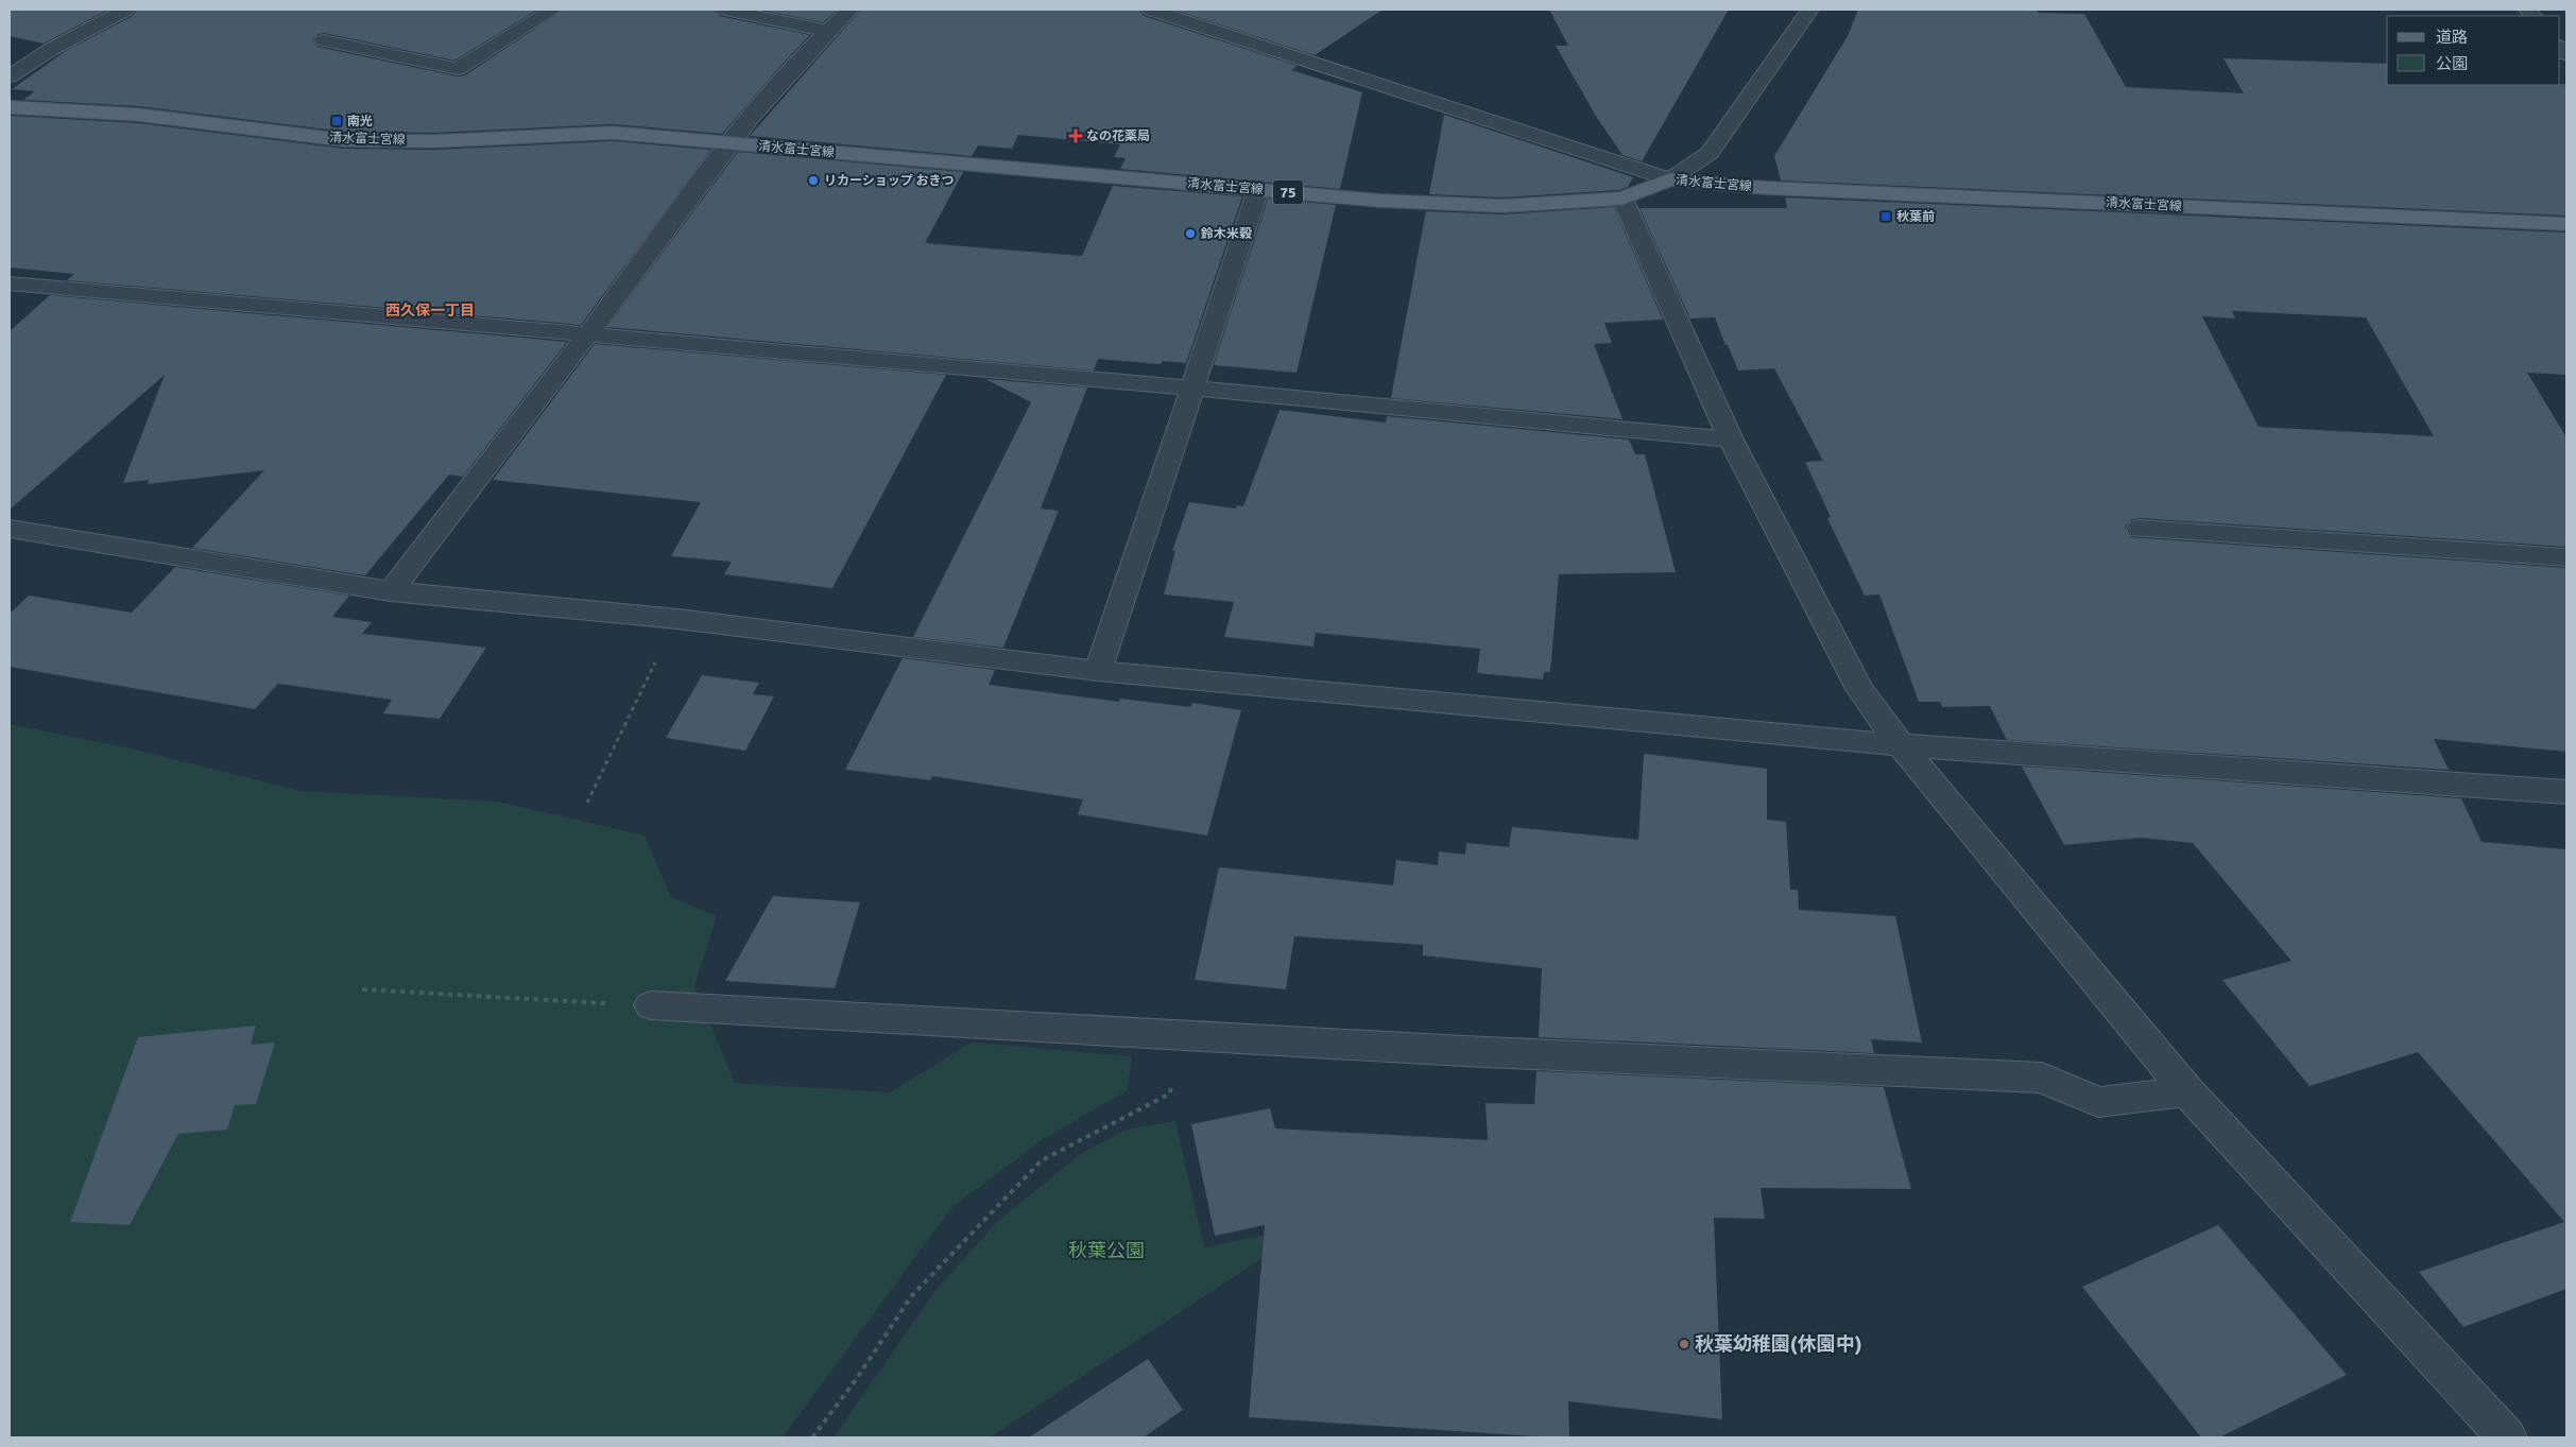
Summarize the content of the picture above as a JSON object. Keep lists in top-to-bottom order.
{
  "streets": {
    "main road": ["清水富士宮線", "75"]
  },
  "districts": ["西久保一丁目"],
  "parks": ["秋葉公園"],
  "places": {
    "transit": ["南光", "秋葉前"],
    "health": ["なの花薬局"],
    "other": ["リカーショップ おきつ", "鈴木米穀", "秋葉幼稚園(休園中)"]
  },
  "legend": ["道路", "公園"]
}
